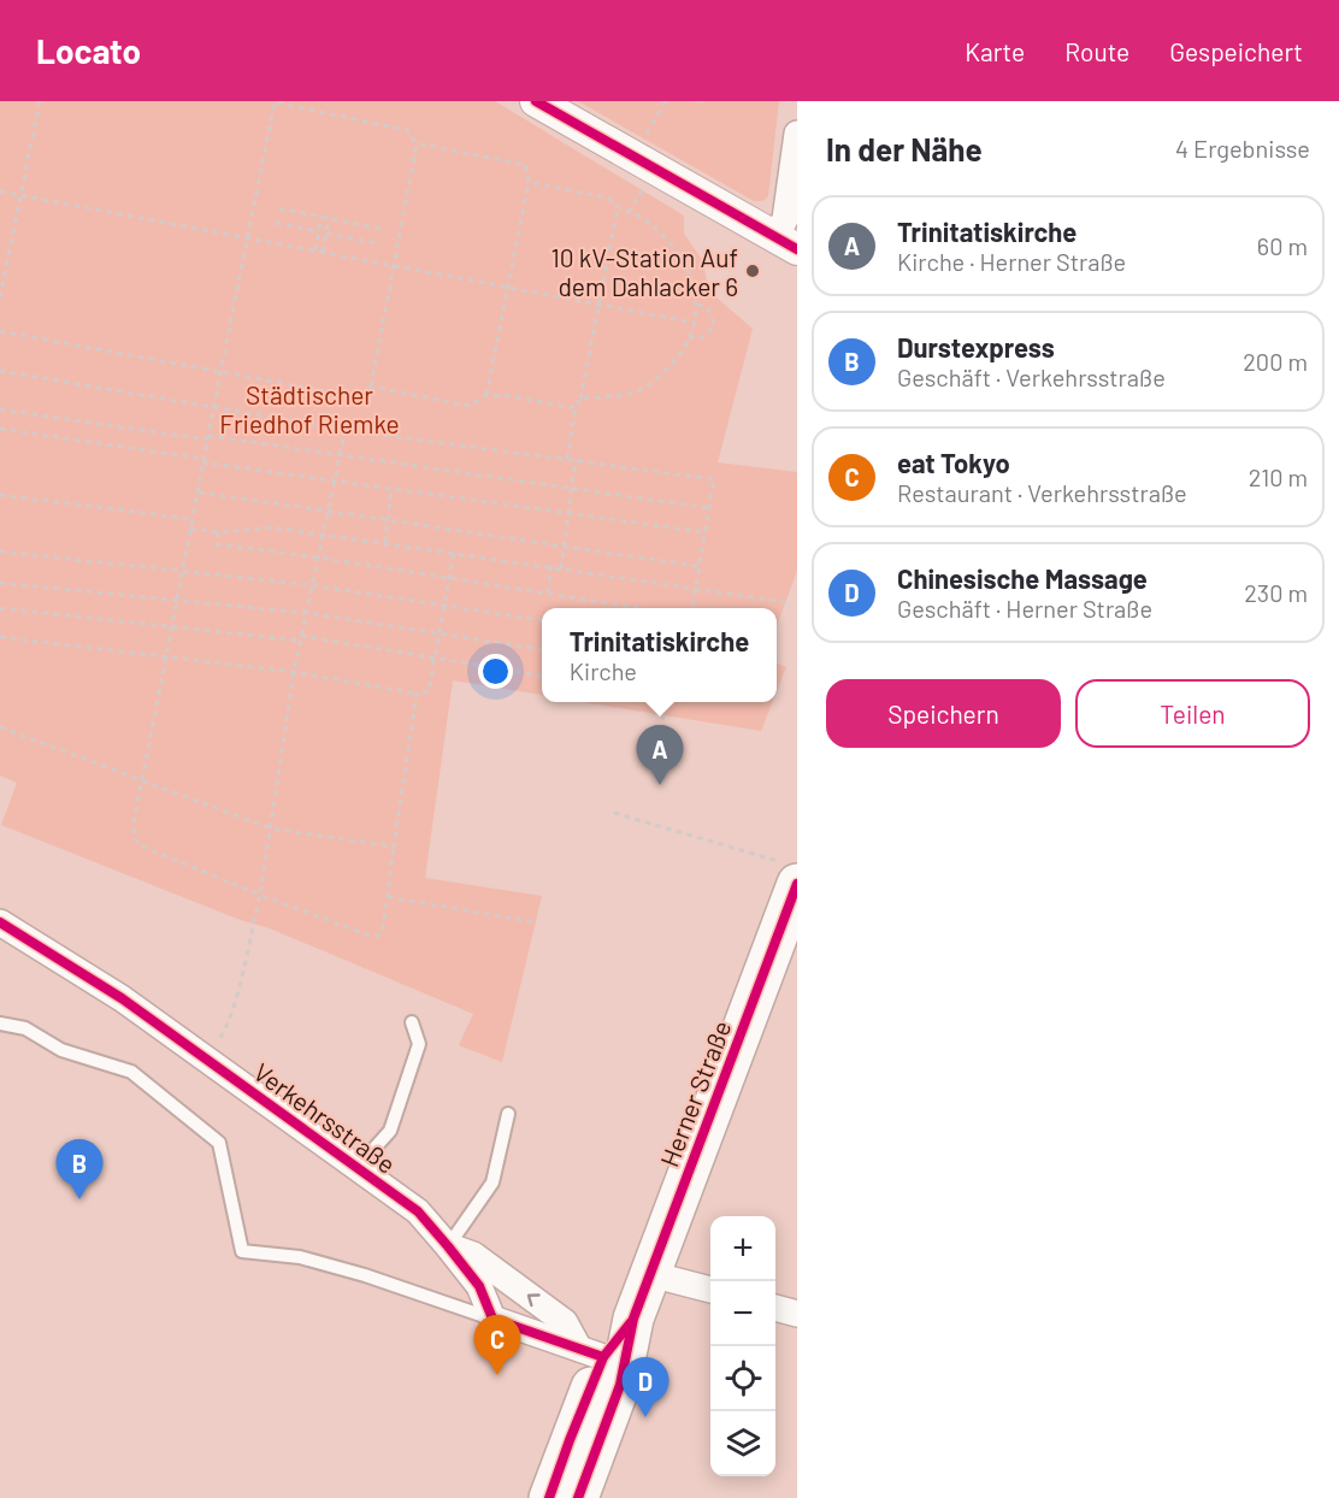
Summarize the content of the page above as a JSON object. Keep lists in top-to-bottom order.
{
  "streets": {
    "main road": ["Herner Straße"],
    "street": ["Verkehrsstraße"]
  },
  "crossings": [
    ["Herner Straße", "Verkehrsstraße"]
  ],
  "parks": ["Städtischer Friedhof Riemke"],
  "places": ["10 kV-Station Auf dem Dahlacker 6"],
  "page": {
    "header": "Locato",
    "nav": ["Karte", "Route", "Gespeichert"],
    "heading": ["In der Nähe", "4 Ergebnisse"],
    "list": [
      {
        "mark": "A",
        "name": "Trinitatiskirche",
        "note": "Kirche · Herner Straße",
        "value": "60 m"
      },
      {
        "mark": "B",
        "name": "Durstexpress",
        "note": "Geschäft · Verkehrsstraße",
        "value": "200 m"
      },
      {
        "mark": "C",
        "name": "eat Tokyo",
        "note": "Restaurant · Verkehrsstraße",
        "value": "210 m"
      },
      {
        "mark": "D",
        "name": "Chinesische Massage",
        "note": "Geschäft · Herner Straße",
        "value": "230 m"
      }
    ],
    "popup": ["Trinitatiskirche", "Kirche"],
    "buttons": ["Speichern", "Teilen"],
    "pins": [
      "A",
      "B",
      "C",
      "D"
    ],
    "map_buttons": ["+", "−"]
  }
}
